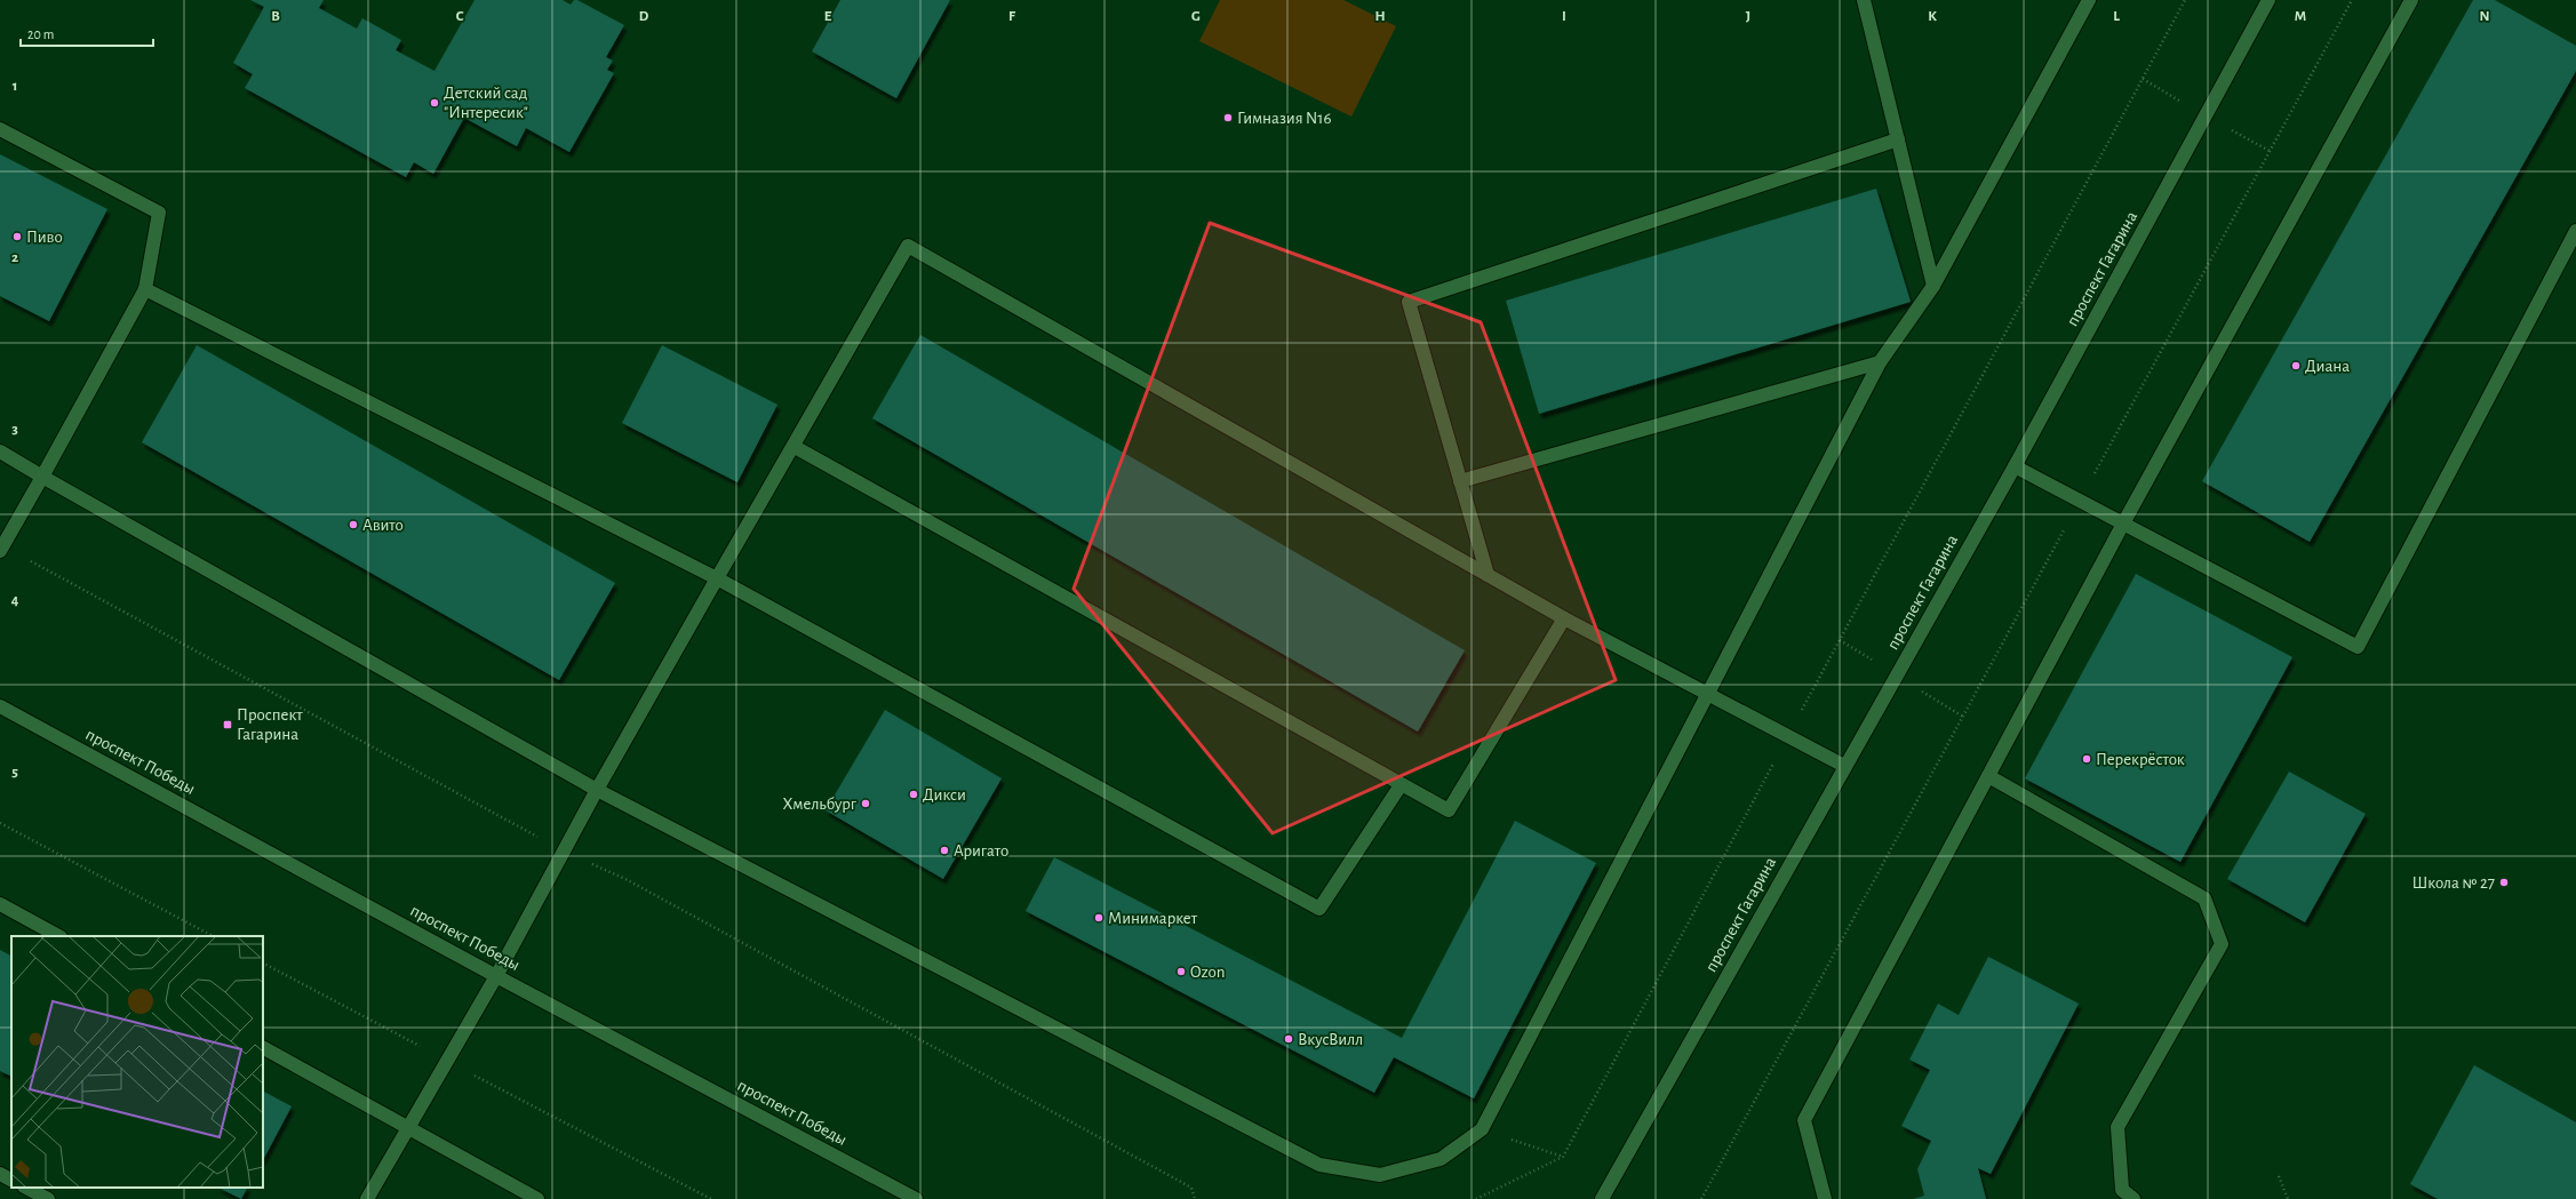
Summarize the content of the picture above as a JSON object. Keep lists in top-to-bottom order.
{
  "streets": {
    "street": ["проспект Гагарина", "проспект Победы"]
  },
  "places": {
    "other": [
      "Детский сад \"Интересик\"",
      "Гимназия N16",
      "Пиво",
      "Диана",
      "Авито",
      "Перекрёсток",
      "Дикси",
      "Хмельбург",
      "Аригато",
      "Школа № 27",
      "Минимаркет",
      "Ozon",
      "ВкусВилл"
    ],
    "transit": ["Проспект Гагарина"]
  },
  "scale_bar": "20 m",
  "grid": {
    "columns": [
      "B",
      "C",
      "D",
      "E",
      "F",
      "G",
      "H",
      "I",
      "J",
      "K",
      "L",
      "M",
      "N"
    ],
    "rows": [
      "1",
      "2",
      "3",
      "4",
      "5"
    ]
  }
}
